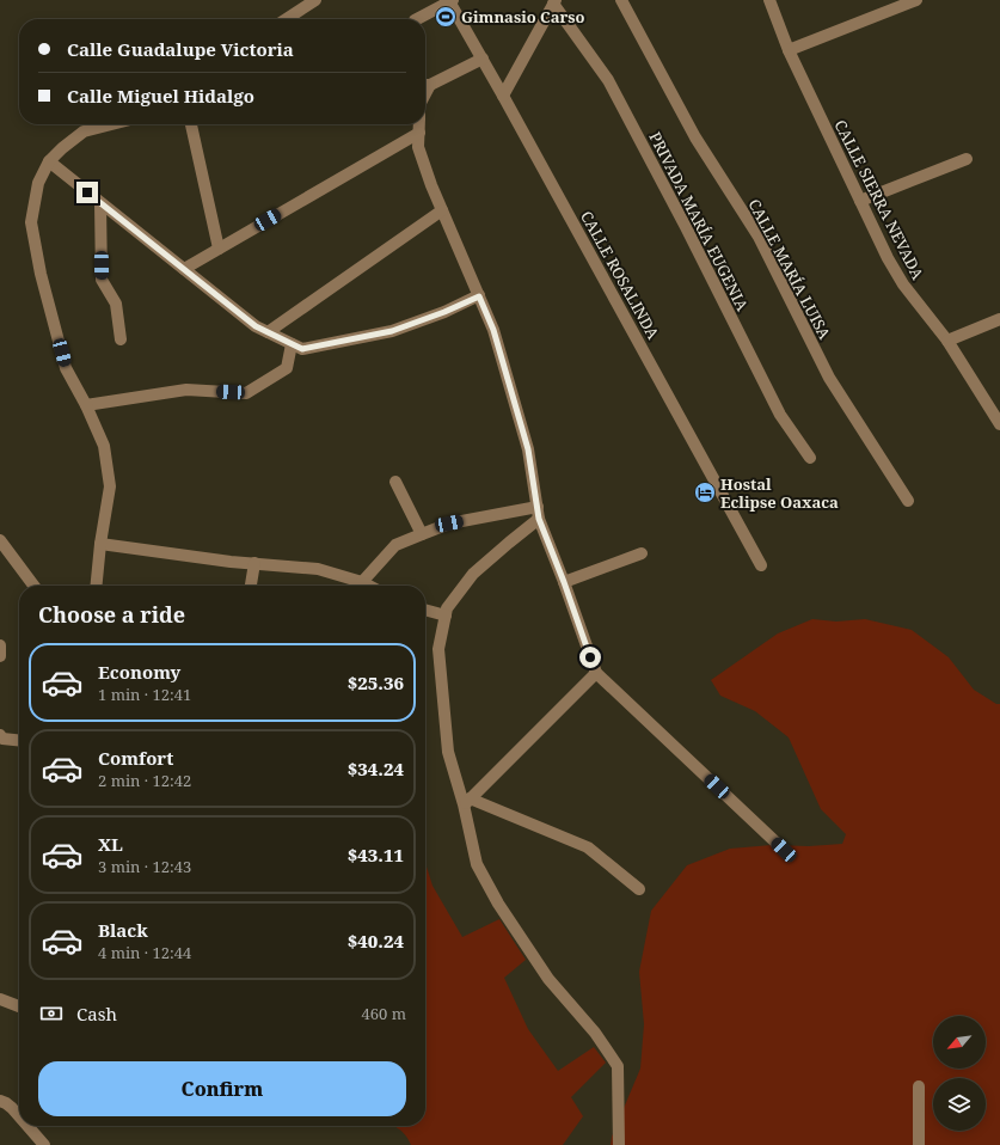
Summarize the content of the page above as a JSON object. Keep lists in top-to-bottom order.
{
  "streets": {
    "street": [
      "CALLE SIERRA NEVADA",
      "PRIVADA MARÍA EUGENIA",
      "CALLE MARÍA LUISA",
      "CALLE ROSALINDA"
    ]
  },
  "places": {
    "sports": ["Gimnasio Carso"],
    "hotel": ["Hostal Eclipse Oaxaca"]
  },
  "north": "bottom left",
  "page": {
    "banner": ["Calle Guadalupe Victoria", "Calle Miguel Hidalgo"],
    "heading": "Choose a ride",
    "list": [
      {
        "name": "Economy",
        "note": "1 min · 12:41",
        "value": "$25.36"
      },
      {
        "name": "Comfort",
        "note": "2 min · 12:42",
        "value": "$34.24"
      },
      {
        "name": "XL",
        "note": "3 min · 12:43",
        "value": "$43.11"
      },
      {
        "name": "Black",
        "note": "4 min · 12:44",
        "value": "$40.24"
      }
    ],
    "pay": ["Cash", "460 m"],
    "buttons": "Confirm"
  }
}
